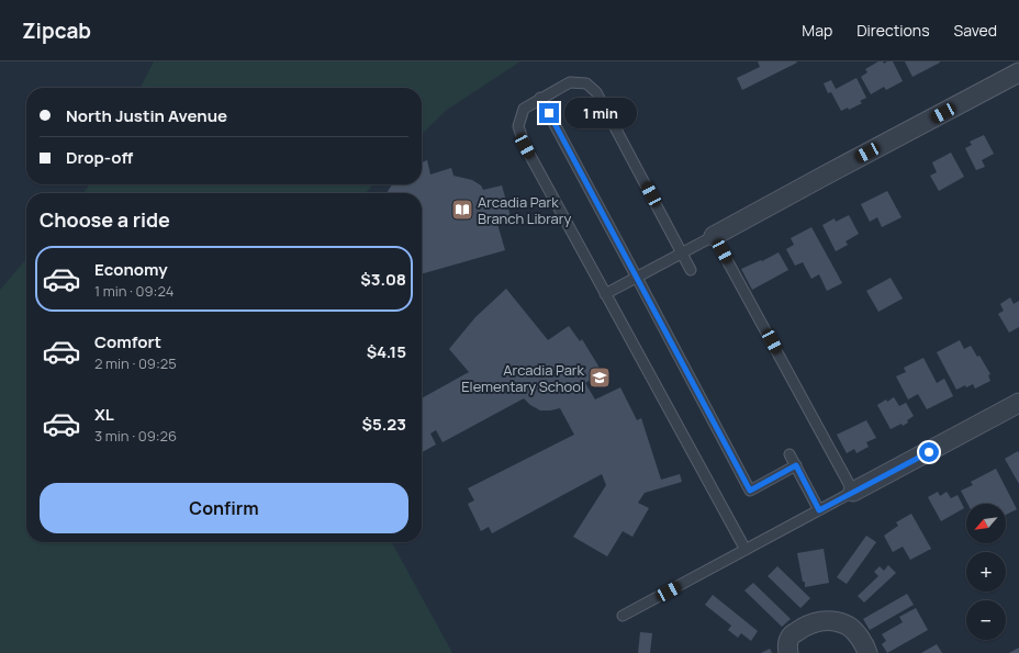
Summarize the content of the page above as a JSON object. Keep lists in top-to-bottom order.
{
  "places": {
    "library": ["Arcadia Park Branch Library"],
    "school or university": ["Arcadia Park Elementary School"]
  },
  "north": "bottom left",
  "page": {
    "header": "Zipcab",
    "nav": ["Map", "Directions", "Saved"],
    "banner": ["North Justin Avenue", "Drop-off"],
    "bubble": "1 min",
    "heading": "Choose a ride",
    "list": [
      {
        "name": "Economy",
        "note": "1 min · 09:24",
        "value": "$3.08"
      },
      {
        "name": "Comfort",
        "note": "2 min · 09:25",
        "value": "$4.15"
      },
      {
        "name": "XL",
        "note": "3 min · 09:26",
        "value": "$5.23"
      }
    ],
    "buttons": "Confirm",
    "map_buttons": ["+", "−"]
  }
}
